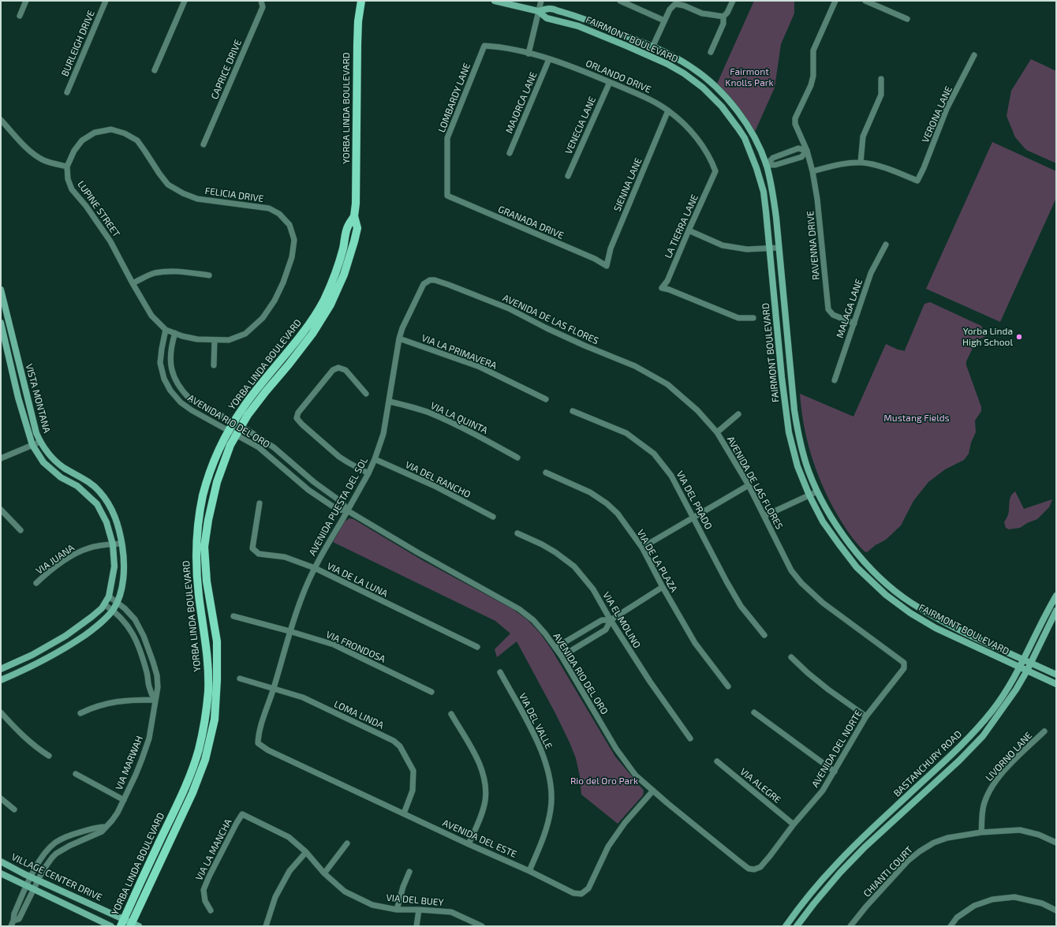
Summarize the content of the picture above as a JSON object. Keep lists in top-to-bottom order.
{
  "streets": {
    "main road": [
      "FAIRMONT BOULEVARD",
      "YORBA LINDA BOULEVARD",
      "VISTA MONTANA",
      "BASTANCHURY ROAD",
      "VILLAGE CENTER DRIVE"
    ],
    "street": [
      "BURLEIGH DRIVE",
      "CAPRICE DRIVE",
      "ORLANDO DRIVE",
      "LOMBARDY LANE",
      "MAJORCA LANE",
      "VERONA LANE",
      "VENECIA LANE",
      "SIENNA LANE",
      "FELICIA DRIVE",
      "LUPINE STREET",
      "GRANADA DRIVE",
      "LA TIERRA LANE",
      "RAVENNA DRIVE",
      "MALAGA LANE",
      "AVENIDA DE LAS FLORES",
      "VIA LA PRIMAVERA",
      "VIA LA QUINTA",
      "AVENIDA RIO DEL ORO",
      "VIA DEL RANCHO",
      "VIA DEL PRADO",
      "AVENIDA PUESTA DEL SOL",
      "VIA JUANA",
      "VIA DE LA PLAZA",
      "VIA DE LA LUNA",
      "VIA EL MOLINO",
      "VIA FRONDOSA",
      "LOMA LINDA",
      "VIA DEL VALLE",
      "AVENIDA DEL NORTE",
      "LIVORNO LANE",
      "VIA MARWAH",
      "VIA ALEGRE",
      "AVENIDA DEL ESTE",
      "VIA LA MANCHA",
      "CHIANTI COURT",
      "VIA DEL BUEY"
    ]
  },
  "crossings": [
    ["FAIRMONT BOULEVARD", "BASTANCHURY ROAD"],
    ["ORLANDO DRIVE", "LOMBARDY LANE"],
    ["ORLANDO DRIVE", "MAJORCA LANE"],
    ["ORLANDO DRIVE", "VENECIA LANE"],
    ["ORLANDO DRIVE", "SIENNA LANE"],
    ["ORLANDO DRIVE", "LA TIERRA LANE"],
    ["LOMBARDY LANE", "GRANADA DRIVE"],
    ["YORBA LINDA BOULEVARD", "AVENIDA RIO DEL ORO"],
    ["YORBA LINDA BOULEVARD", "VILLAGE CENTER DRIVE"],
    ["SIENNA LANE", "GRANADA DRIVE"],
    ["FELICIA DRIVE", "LUPINE STREET"],
    ["FELICIA DRIVE", "AVENIDA RIO DEL ORO"],
    ["LUPINE STREET", "AVENIDA RIO DEL ORO"],
    ["RAVENNA DRIVE", "MALAGA LANE"],
    ["AVENIDA DE LAS FLORES", "AVENIDA PUESTA DEL SOL"],
    ["AVENIDA DE LAS FLORES", "AVENIDA DEL NORTE"],
    ["VIA LA PRIMAVERA", "AVENIDA PUESTA DEL SOL"],
    ["VISTA MONTANA", "VIA JUANA"],
    ["VISTA MONTANA", "VIA MARWAH"],
    ["VIA LA QUINTA", "AVENIDA PUESTA DEL SOL"],
    ["AVENIDA RIO DEL ORO", "AVENIDA PUESTA DEL SOL"],
    ["AVENIDA RIO DEL ORO", "AVENIDA DEL NORTE"],
    ["AVENIDA RIO DEL ORO", "AVENIDA DEL ESTE"],
    ["VIA DEL RANCHO", "AVENIDA PUESTA DEL SOL"],
    ["AVENIDA PUESTA DEL SOL", "VIA DE LA LUNA"],
    ["AVENIDA PUESTA DEL SOL", "VIA FRONDOSA"],
    ["AVENIDA PUESTA DEL SOL", "LOMA LINDA"],
    ["AVENIDA PUESTA DEL SOL", "AVENIDA DEL ESTE"],
    ["LOMA LINDA", "AVENIDA DEL ESTE"],
    ["VIA DEL VALLE", "AVENIDA DEL ESTE"],
    ["AVENIDA DEL NORTE", "VIA ALEGRE"],
    ["LIVORNO LANE", "CHIANTI COURT"],
    ["VIA MARWAH", "VILLAGE CENTER DRIVE"],
    ["VIA LA MANCHA", "VIA DEL BUEY"]
  ],
  "parks": ["Fairmont Knolls Park", "Mustang Fields", "Rio del Oro Park"],
  "places": ["Yorba Linda High School"]
}
